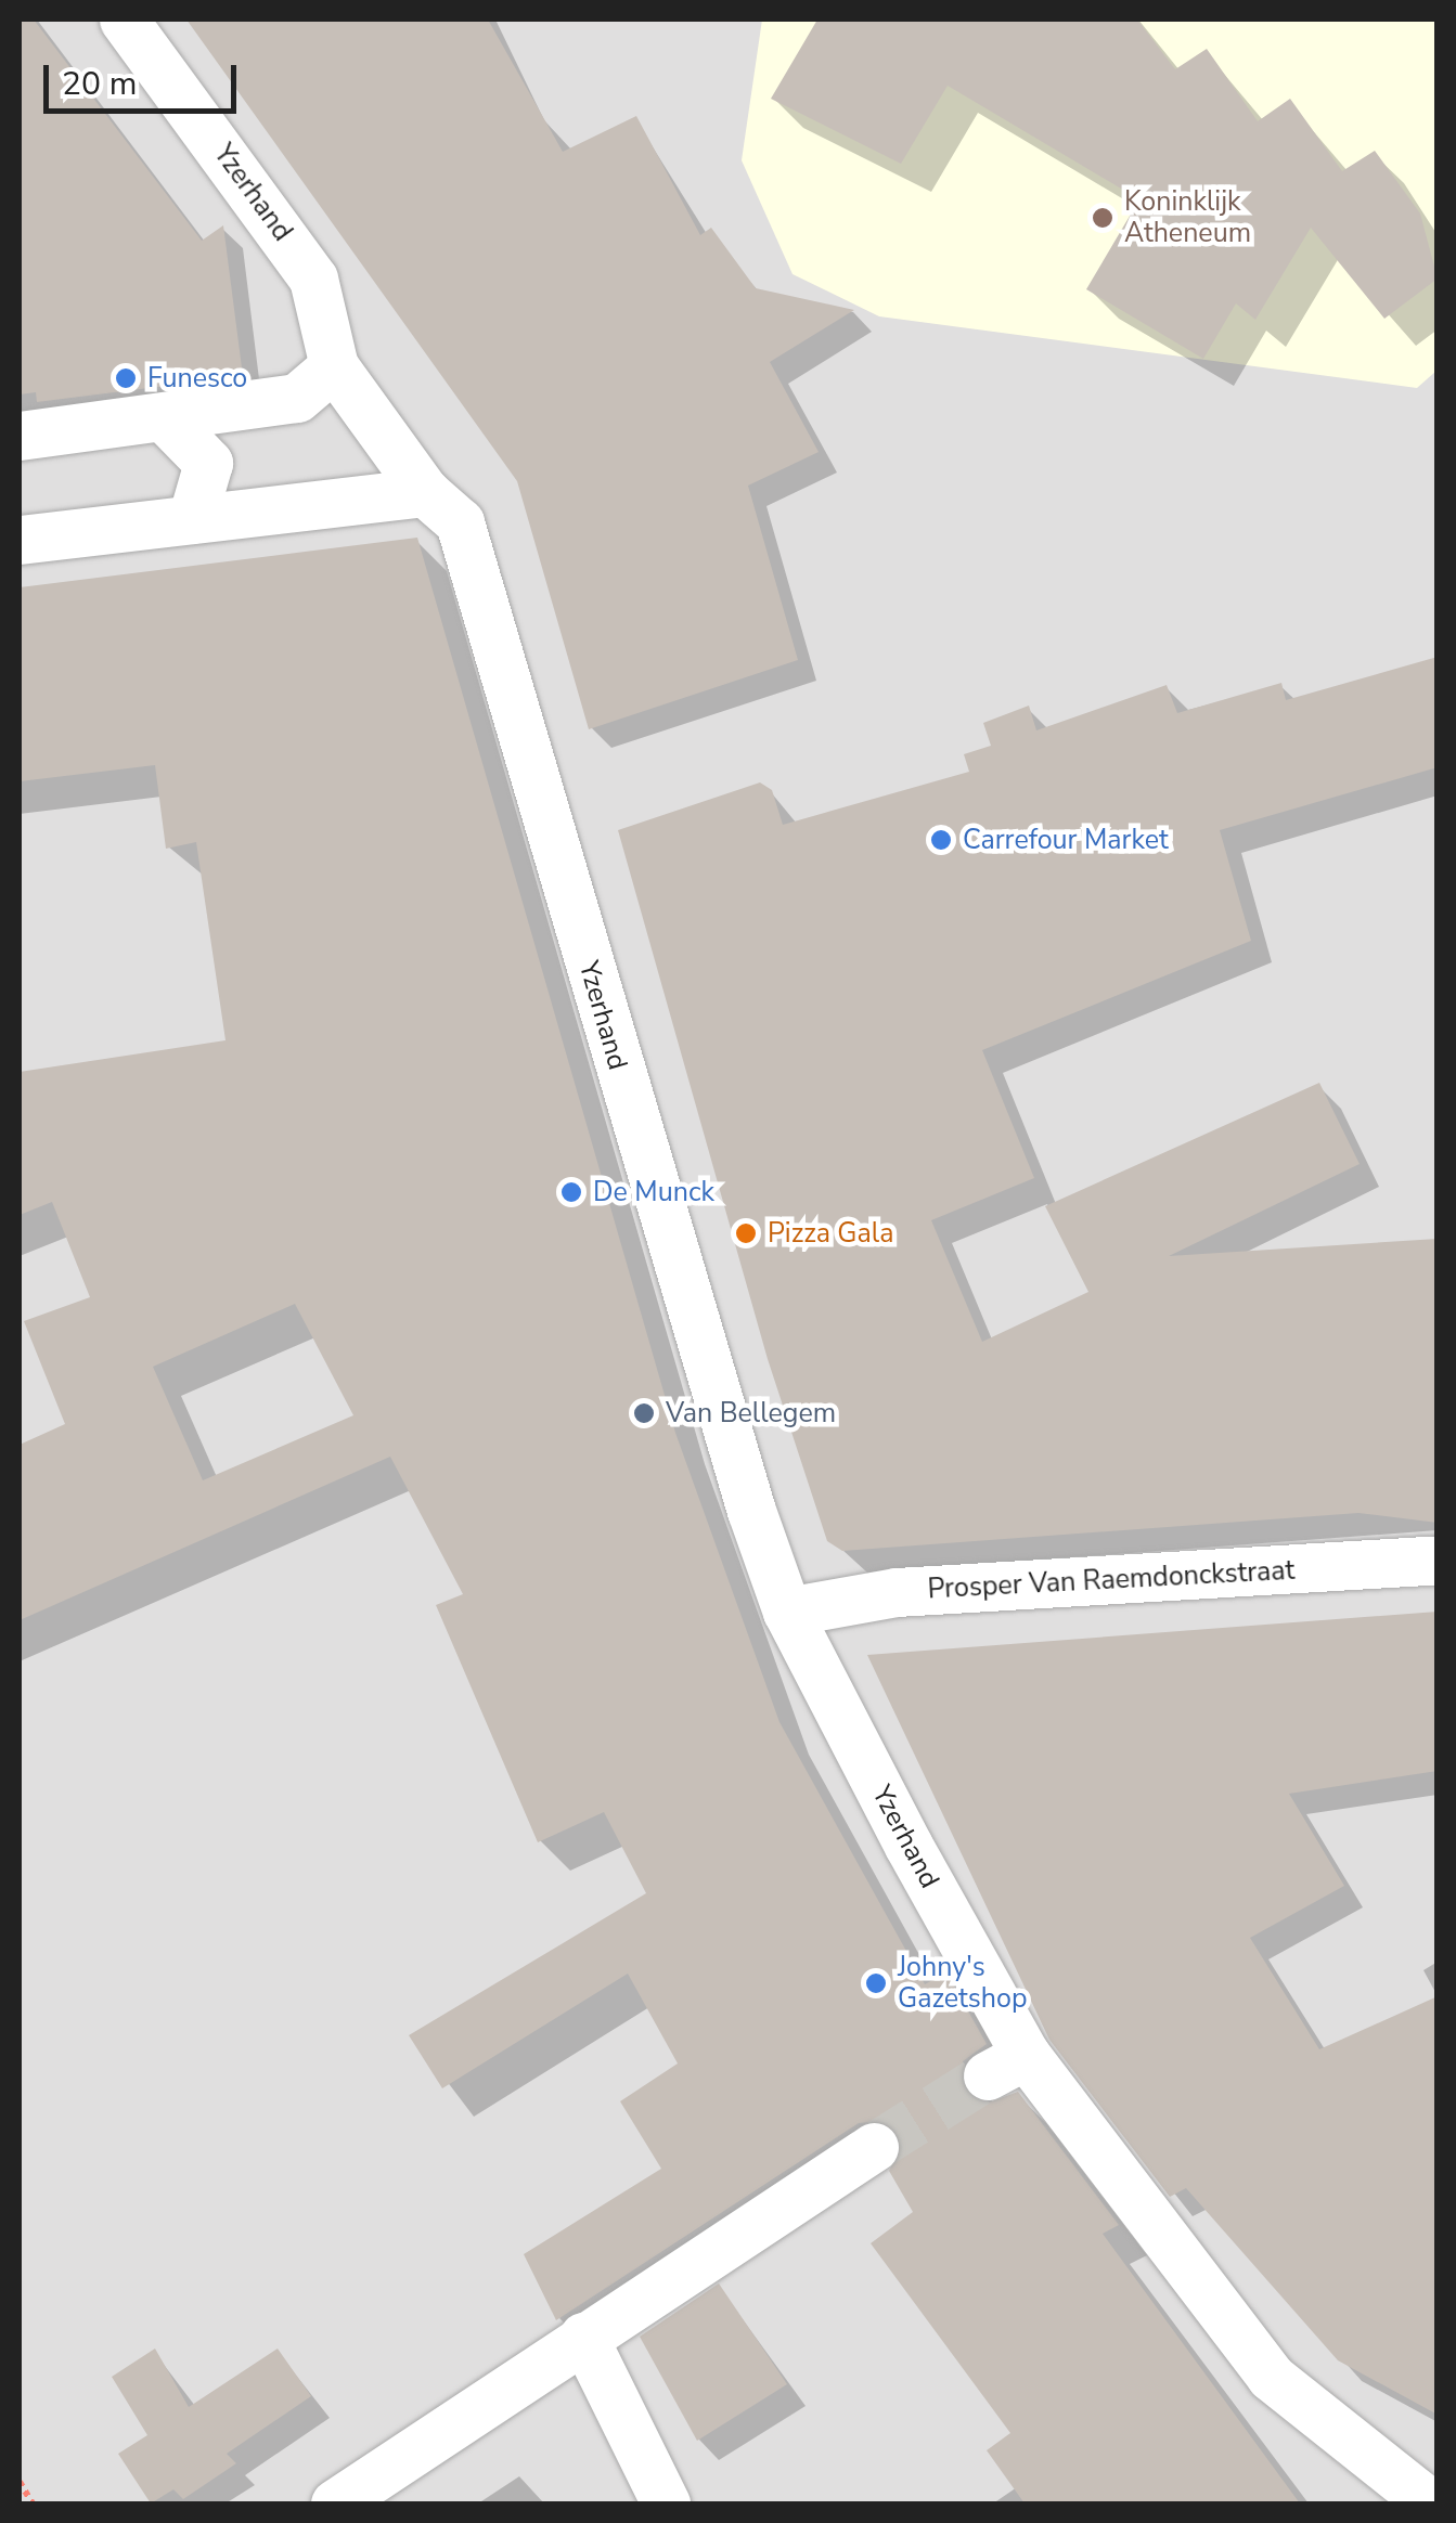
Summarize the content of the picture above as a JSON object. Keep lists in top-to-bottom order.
{
  "streets": {
    "street": ["Yzerhand", "Prosper Van Raemdonckstraat"]
  },
  "crossings": [
    ["Yzerhand", "Prosper Van Raemdonckstraat"]
  ],
  "places": [
    "Koninklijk Atheneum",
    "Funesco",
    "Carrefour Market",
    "De Munck",
    "Pizza Gala",
    "Van Bellegem",
    "Johny's Gazetshop"
  ],
  "scale_bar": "20 m"
}
